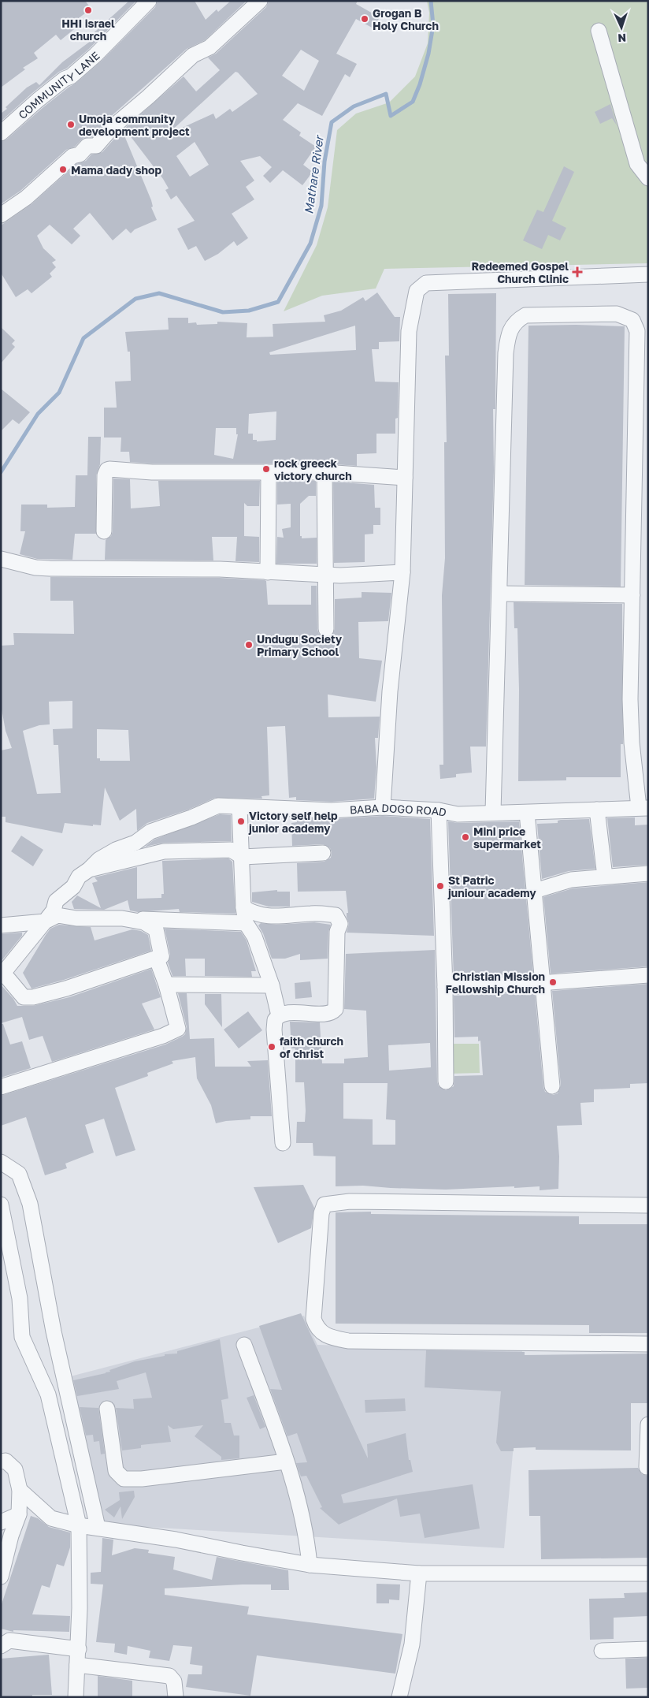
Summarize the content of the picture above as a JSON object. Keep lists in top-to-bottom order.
{
  "streets": {
    "street": ["COMMUNITY LANE", "BABA DOGO ROAD"]
  },
  "water": ["Mathare River"],
  "places": {
    "other": [
      "HHI israel church",
      "Grogan B Holy Church",
      "Umoja community development project",
      "Mama dady shop",
      "rock greeck victory church",
      "Undugu Society Primary School",
      "Victory self help junior academy",
      "Mini price supermarket",
      "St Patric juniour academy",
      "Christian Mission Fellowship Church",
      "faith church of christ"
    ],
    "health": ["Redeemed Gospel Church Clinic"]
  },
  "north": "bottom"
}
